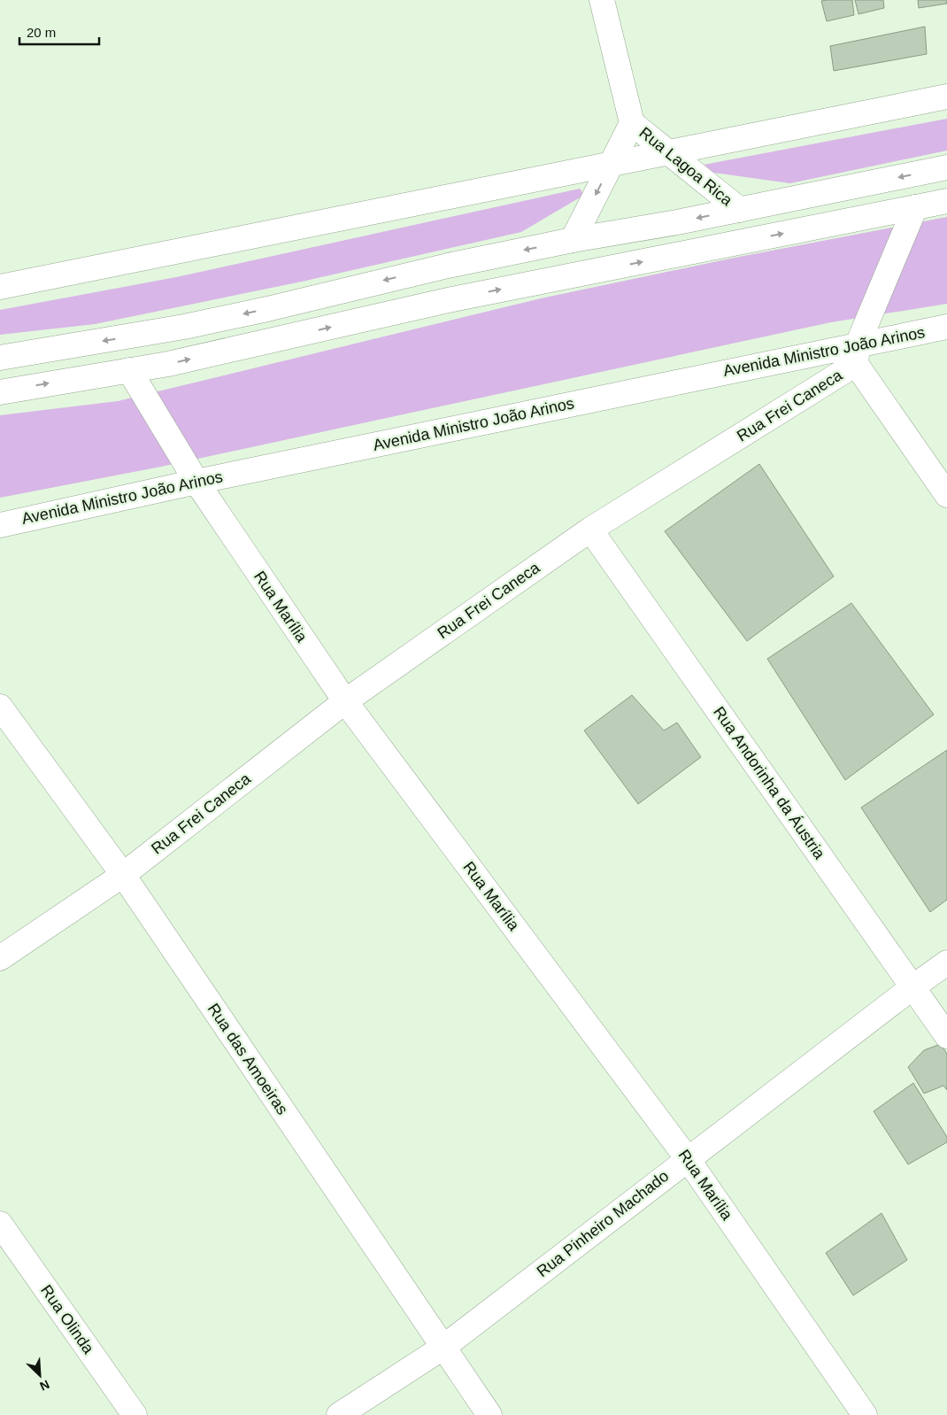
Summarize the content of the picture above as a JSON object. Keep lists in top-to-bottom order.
{
  "streets": {
    "main road": [
      "Rua Lagoa Rica",
      "Avenida Ministro João Arinos",
      "Rua Frei Caneca",
      "Rua Marília",
      "Rua Andorinha da Áustria",
      "Rua das Amoeiras",
      "Rua Pinheiro Machado",
      "Rua Olinda"
    ]
  },
  "crossings": [
    ["Avenida Ministro João Arinos", "Rua Frei Caneca"],
    ["Avenida Ministro João Arinos", "Rua Marília"],
    ["Rua Frei Caneca", "Rua Marília"],
    ["Rua Frei Caneca", "Rua Andorinha da Áustria"],
    ["Rua Frei Caneca", "Rua das Amoeiras"],
    ["Rua Marília", "Rua Pinheiro Machado"],
    ["Rua Andorinha da Áustria", "Rua Pinheiro Machado"],
    ["Rua das Amoeiras", "Rua Pinheiro Machado"]
  ],
  "scale_bar": "20 m",
  "north": "bottom right"
}
